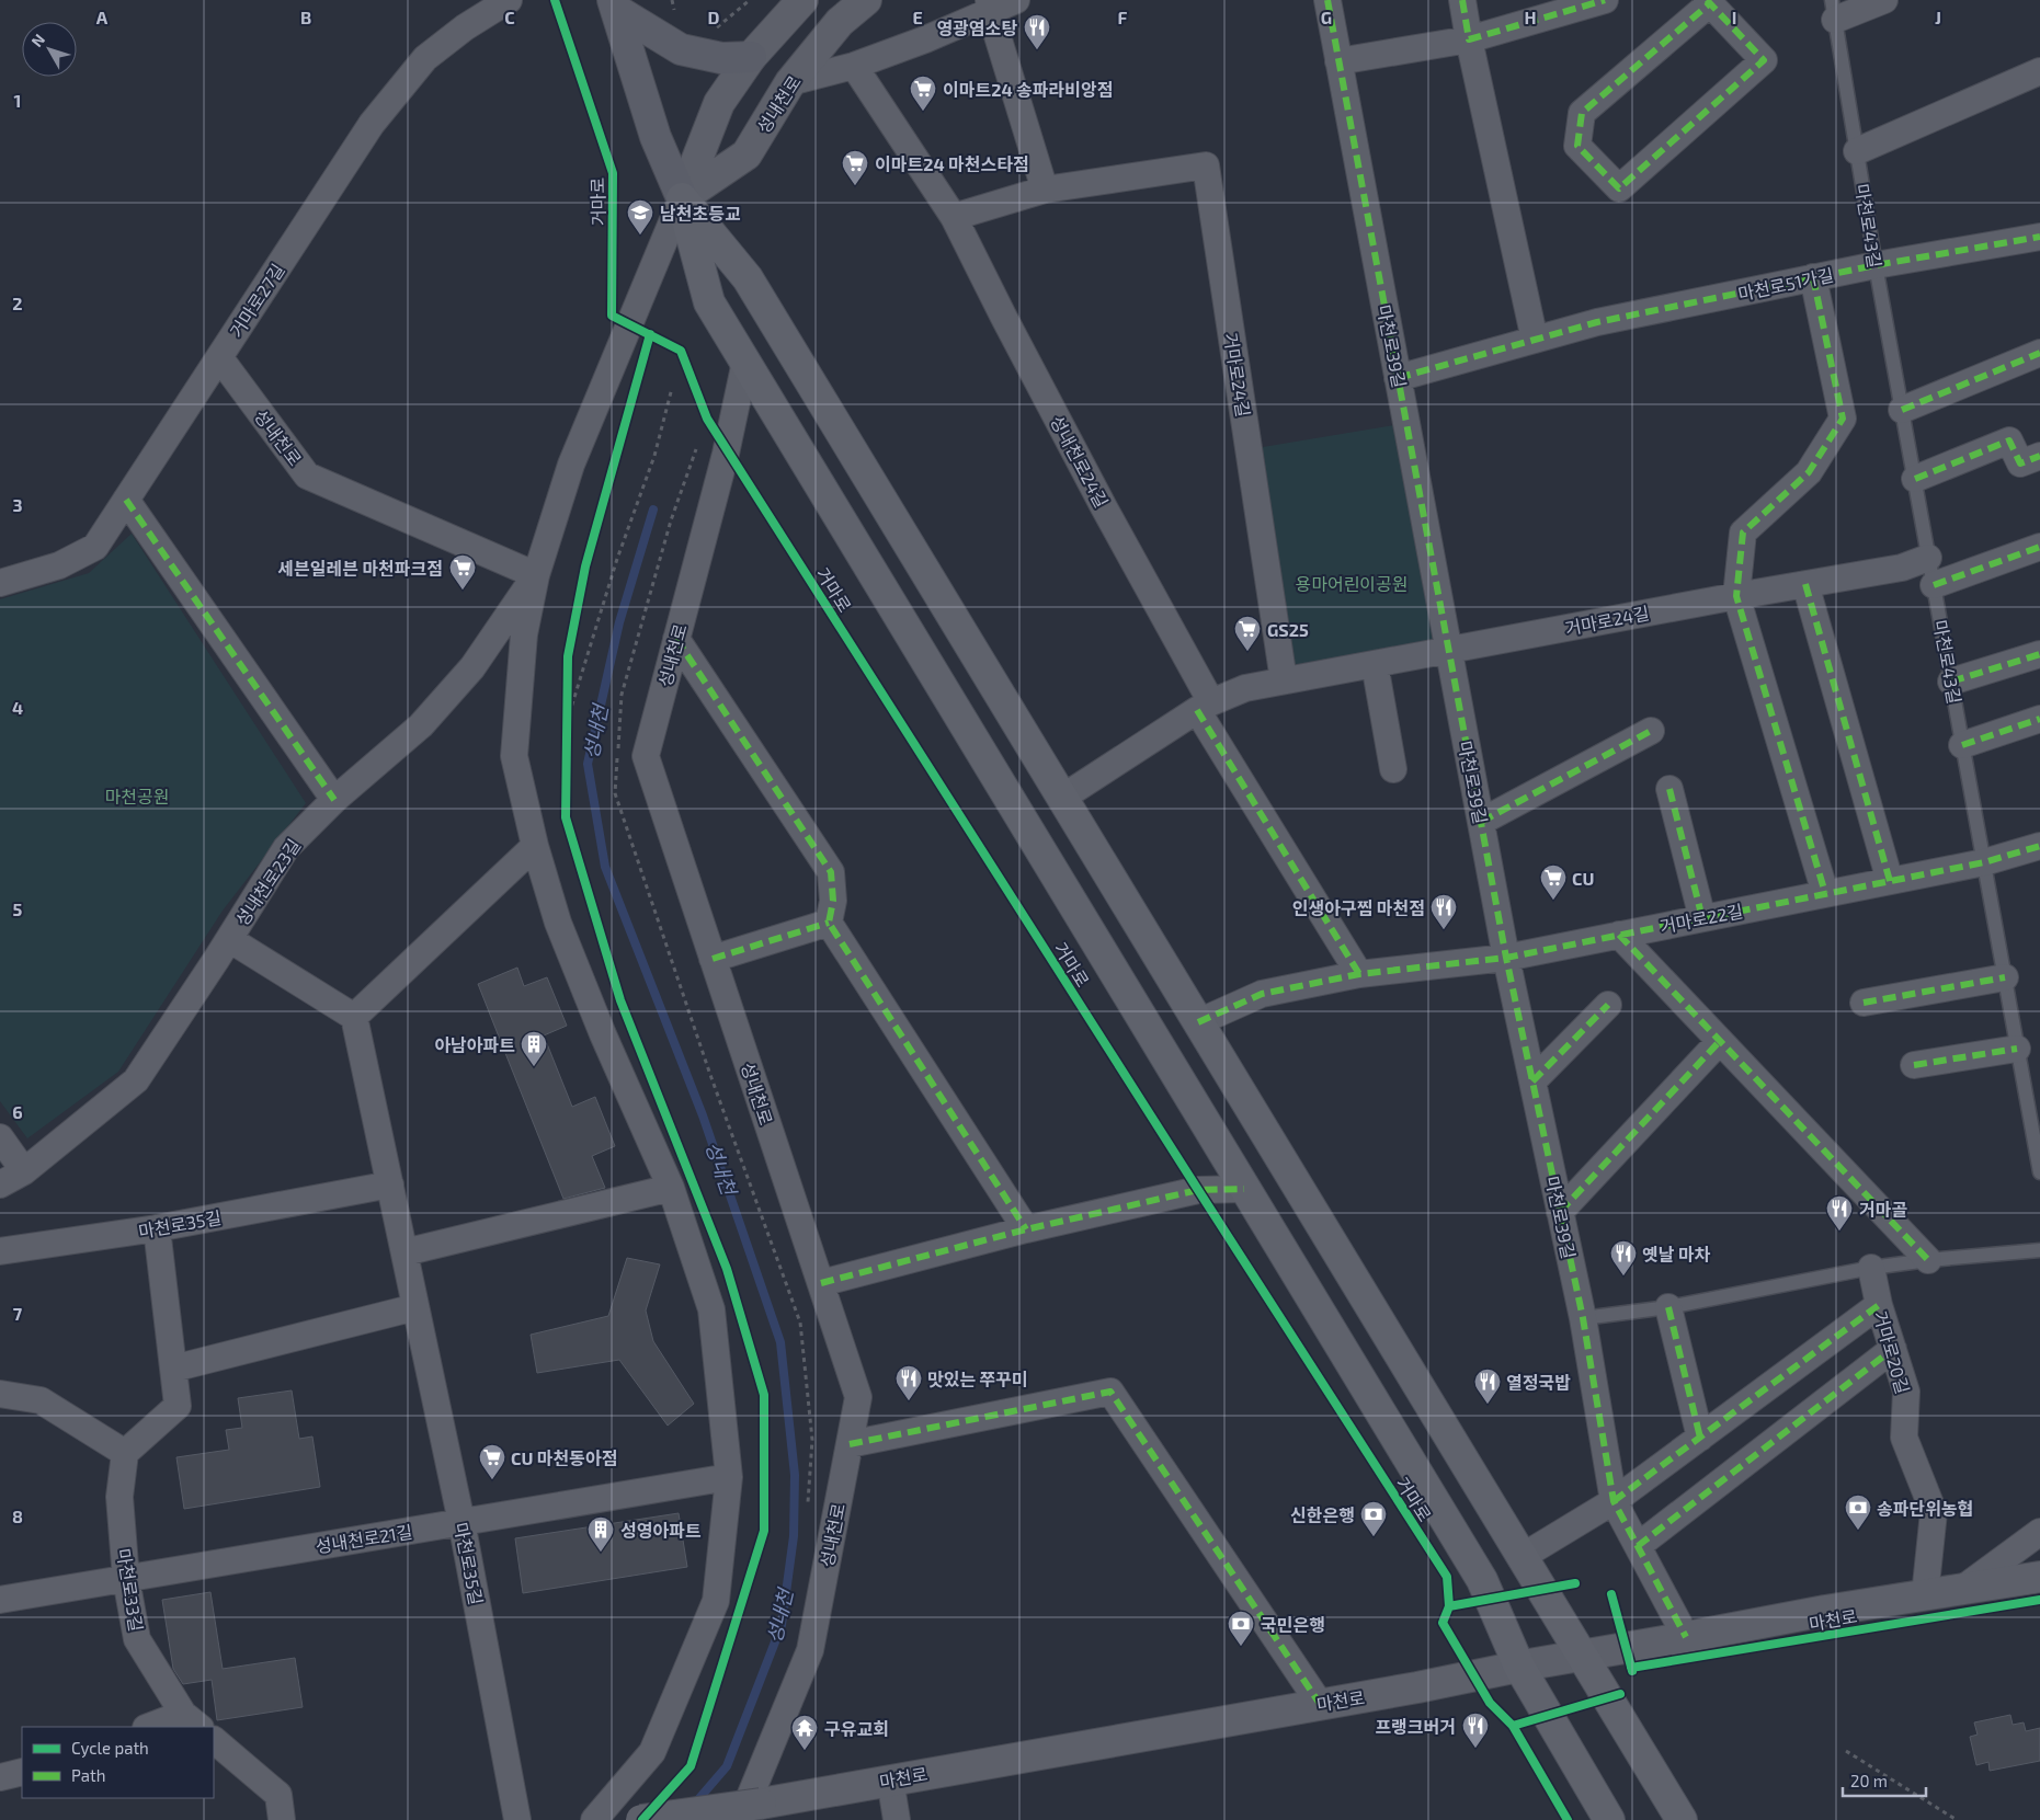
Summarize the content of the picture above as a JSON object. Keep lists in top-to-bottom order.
{
  "streets": {
    "main road": ["거마로"],
    "street": [
      "성내천로",
      "마천로43길",
      "마천로51가길",
      "거마로27길",
      "마천로39길",
      "거마로24길",
      "성내천로24길",
      "성내천로23길",
      "거마로22길",
      "마천로35길",
      "거마로20길",
      "성내천로21길",
      "마천로33길",
      "마천로"
    ]
  },
  "crossings": [
    ["성내천로", "거마로"],
    ["성내천로", "거마로27길"],
    ["성내천로", "성내천로23길"],
    ["거마로", "거마로24길"],
    ["거마로", "거마로22길"],
    ["거마로", "마천로"],
    ["마천로43길", "마천로51가길"],
    ["마천로43길", "거마로24길"],
    ["마천로43길", "거마로22길"],
    ["마천로51가길", "마천로39길"],
    ["마천로39길", "거마로24길"],
    ["마천로39길", "거마로22길"],
    ["마천로39길", "마천로"],
    ["거마로24길", "성내천로24길"],
    ["성내천로24길", "거마로22길"],
    ["마천로35길", "성내천로21길"],
    ["거마로20길", "마천로"],
    ["성내천로21길", "마천로33길"]
  ],
  "water": ["성내천"],
  "parks": ["용마어린이공원", "마천공원"],
  "places": {
    "restaurant": [
      "영광염소탕",
      "인생아구찜 마천점",
      "거마골",
      "옛날 마차",
      "맛있는 쭈꾸미",
      "열정국밥",
      "프랭크버거"
    ],
    "supermarket": [
      "이마트24 송파라비앙점",
      "이마트24 마천스타점",
      "세븐일레븐 마천파크점",
      "GS25",
      "CU",
      "CU 마천동아점"
    ],
    "school or university": ["남천초등교"],
    "building": ["아남아파트", "성영아파트"],
    "bank": ["송파단위농협", "신한은행", "국민은행"],
    "temple": ["구유교회"]
  },
  "legend": ["Cycle path", "Path"],
  "scale_bar": "20 m",
  "north": "top left",
  "grid": {
    "columns": [
      "A",
      "B",
      "C",
      "D",
      "E",
      "F",
      "G",
      "H",
      "I",
      "J"
    ],
    "rows": [
      "1",
      "2",
      "3",
      "4",
      "5",
      "6",
      "7",
      "8"
    ]
  }
}
